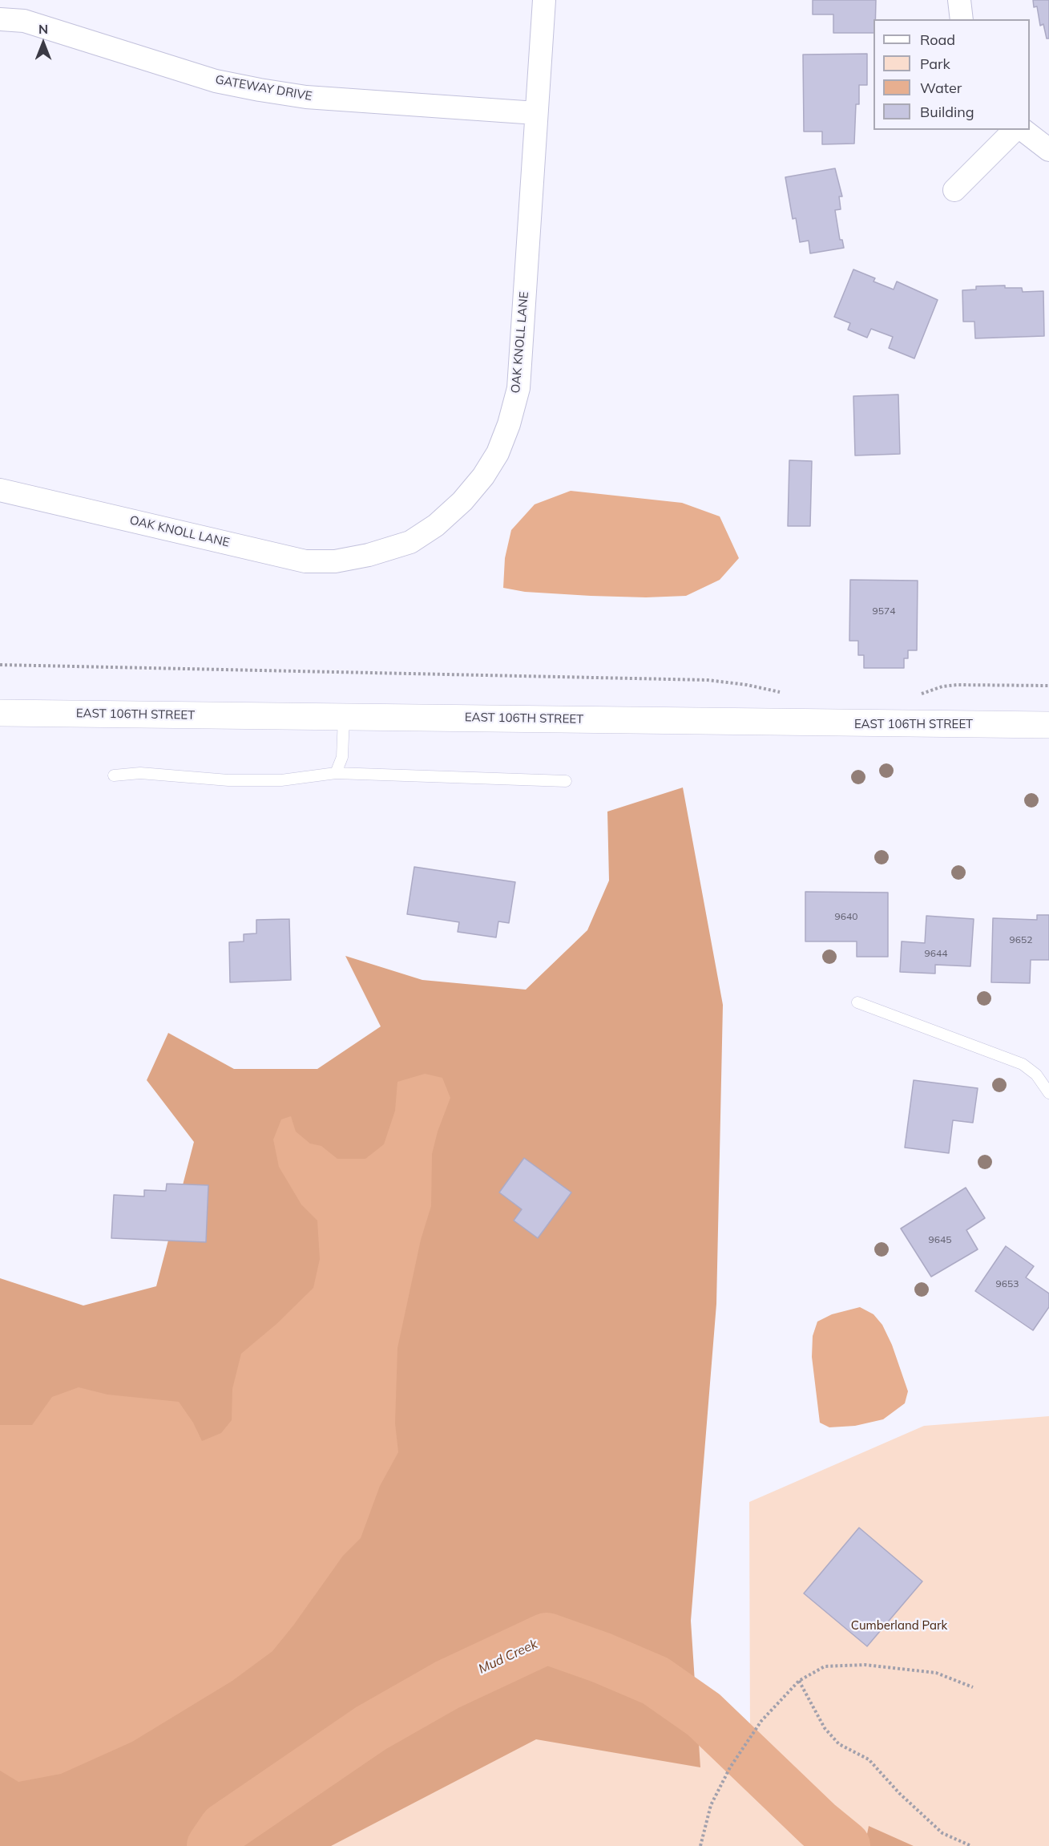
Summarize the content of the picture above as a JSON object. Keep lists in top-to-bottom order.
{
  "streets": {
    "main road": ["EAST 106TH STREET"],
    "street": ["GATEWAY DRIVE", "OAK KNOLL LANE"]
  },
  "crossings": [
    ["GATEWAY DRIVE", "OAK KNOLL LANE"]
  ],
  "water": ["Mud Creek"],
  "parks": ["Cumberland Park"],
  "house_numbers": [
    "9574",
    "9640",
    "9652",
    "9644",
    "9645",
    "9653"
  ],
  "legend": [
    "Road",
    "Park",
    "Water",
    "Building"
  ],
  "north": "top"
}
